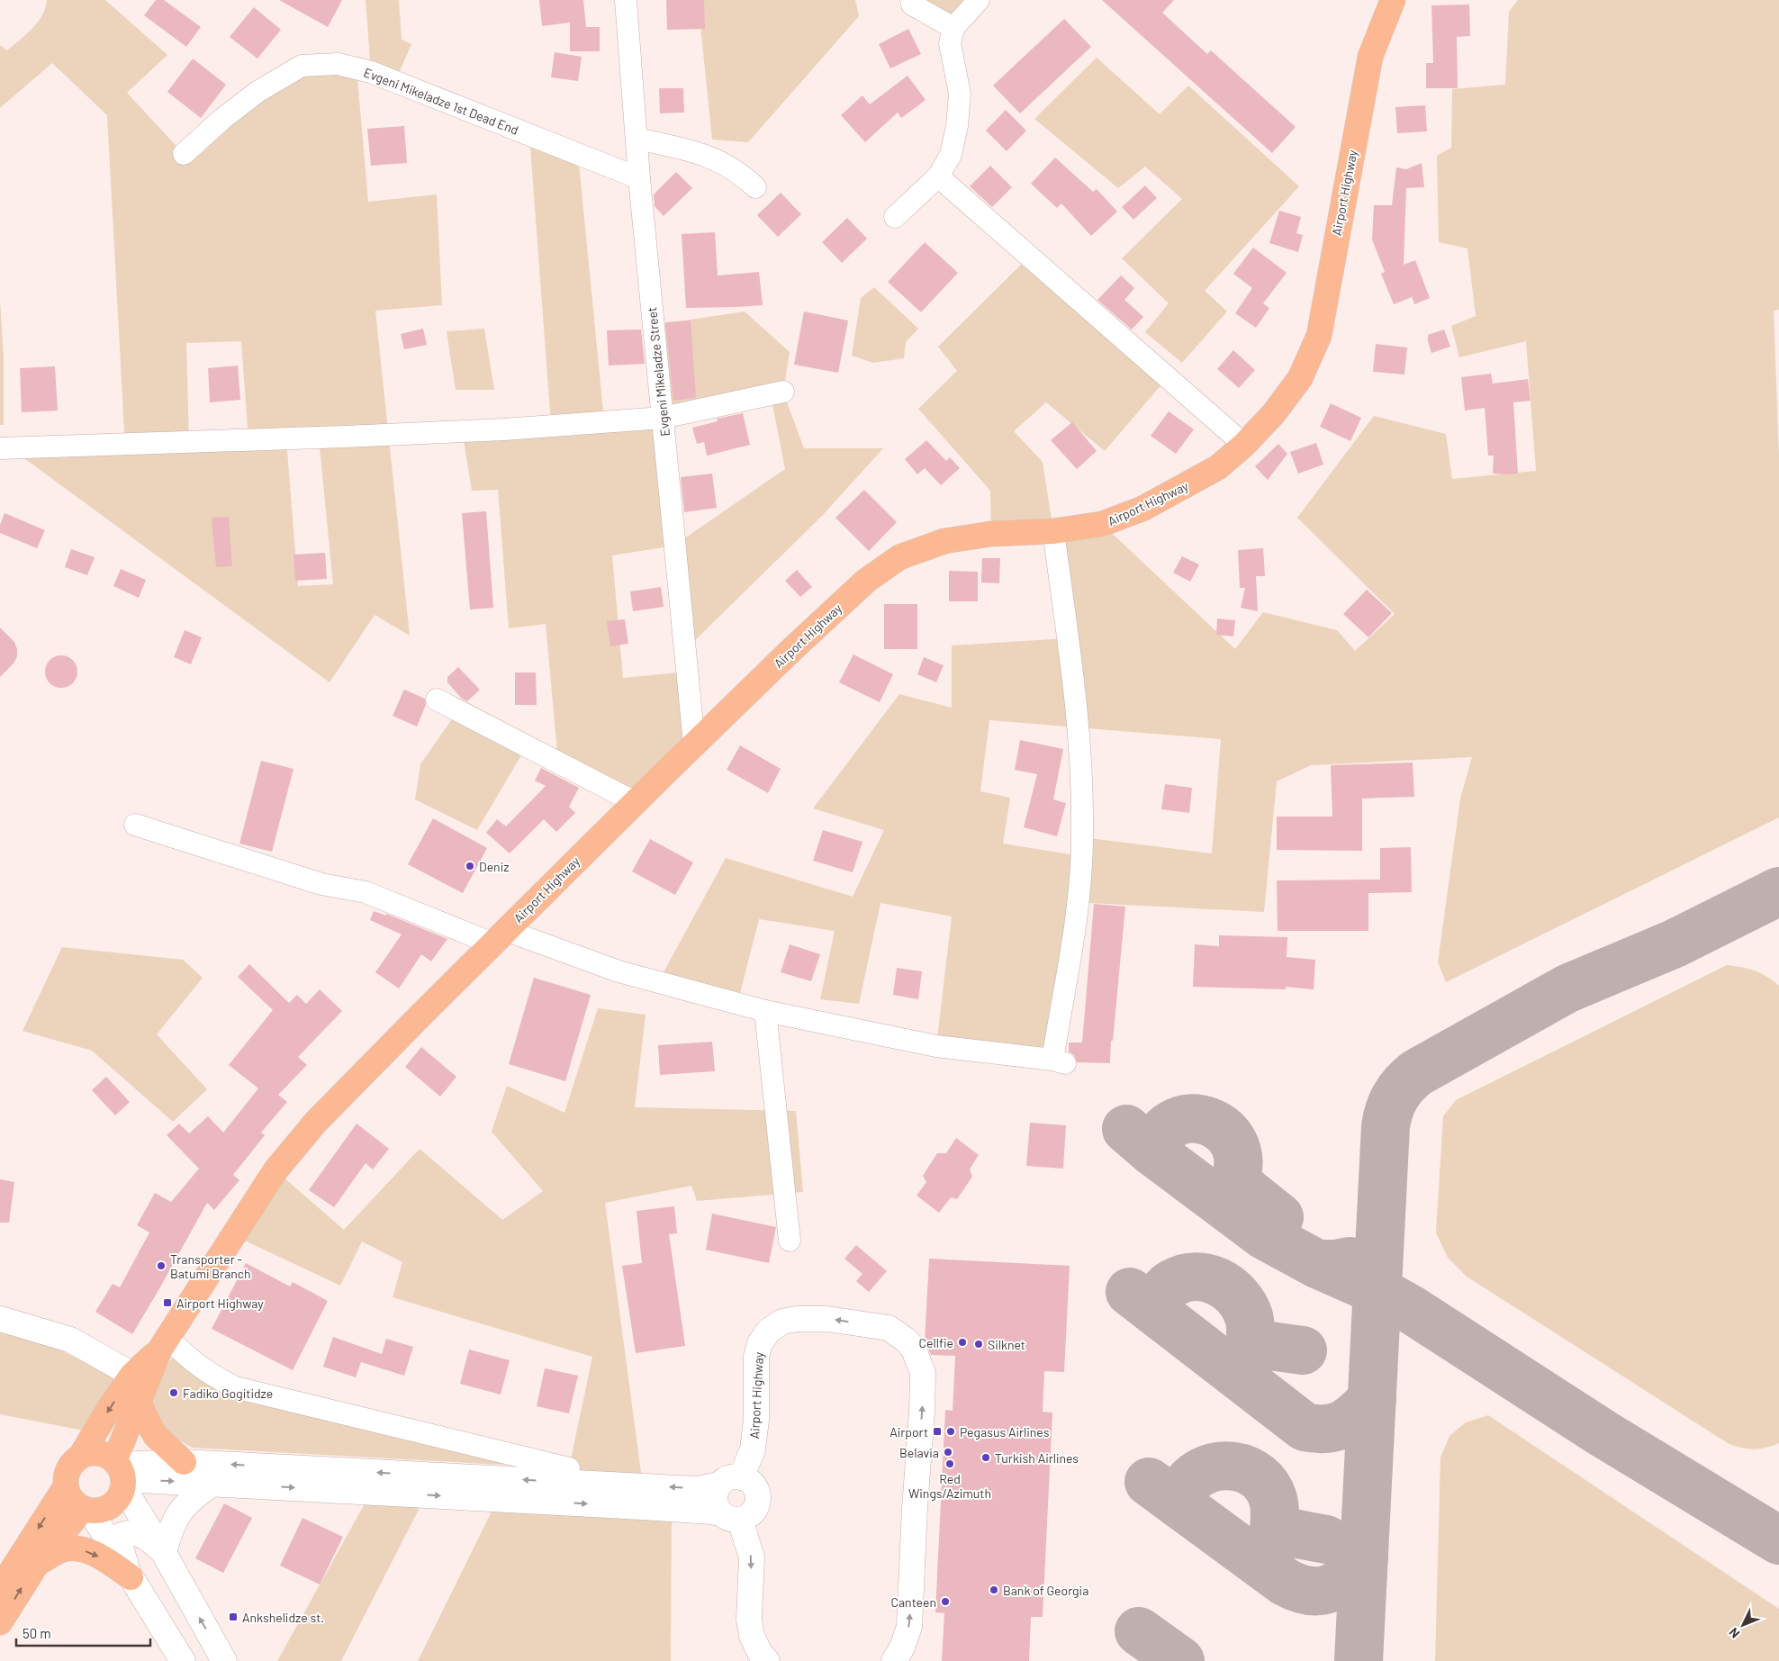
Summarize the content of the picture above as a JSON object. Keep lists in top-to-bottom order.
{
  "streets": {
    "highway": ["Airport Highway"],
    "street": ["Evgeni Mikeladze 1st Dead End", "Evgeni Mikeladze Street"]
  },
  "crossings": [
    ["Evgeni Mikeladze 1st Dead End", "Evgeni Mikeladze Street"],
    ["Airport Highway", "Evgeni Mikeladze Street"]
  ],
  "places": {
    "other": [
      "Deniz",
      "Transporter - Batumi Branch",
      "Cellfie",
      "Silknet",
      "Fadiko Gogitidze",
      "Pegasus Airlines",
      "Belavia",
      "Turkish Airlines",
      "Red Wings/Azimuth",
      "Bank of Georgia",
      "Canteen"
    ],
    "transit": ["Airport Highway", "Airport", "Ankshelidze st."]
  },
  "scale_bar": "50 m",
  "north": "bottom left"
}
